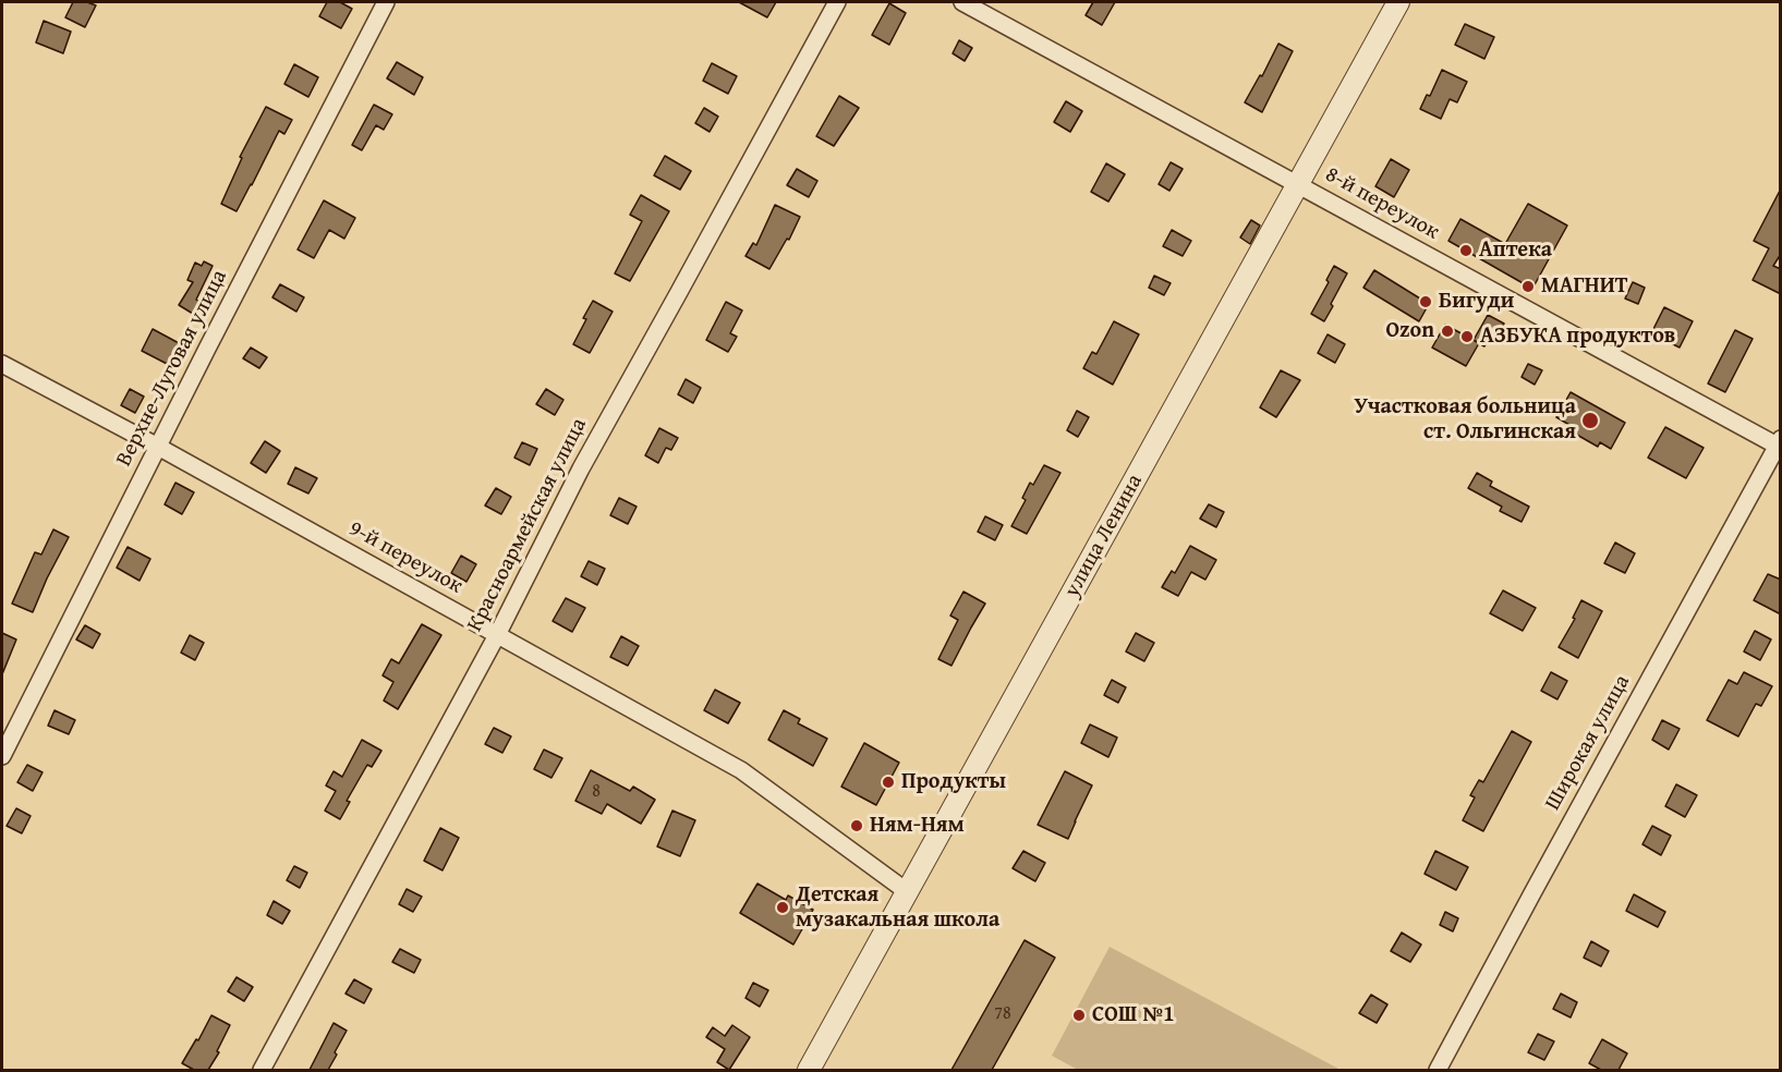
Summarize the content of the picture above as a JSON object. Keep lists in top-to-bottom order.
{
  "streets": {
    "street": [
      "8-й переулок",
      "Верхне-Луговая улица",
      "Красноармейская улица",
      "улица Ленина",
      "9-й переулок",
      "Широкая улица"
    ]
  },
  "crossings": [
    ["8-й переулок", "улица Ленина"],
    ["8-й переулок", "Широкая улица"],
    ["Верхне-Луговая улица", "9-й переулок"],
    ["Красноармейская улица", "9-й переулок"],
    ["улица Ленина", "9-й переулок"]
  ],
  "places": [
    "Аптека",
    "МАГНИТ",
    "Бигуди",
    "Ozon",
    "АЗБУКА продуктов",
    "Участковая больница ст. Ольгинская",
    "Продукты",
    "Ням-Ням",
    "Детская музакальная школа",
    "СОШ №1"
  ],
  "house_numbers": ["8", "78"]
}
